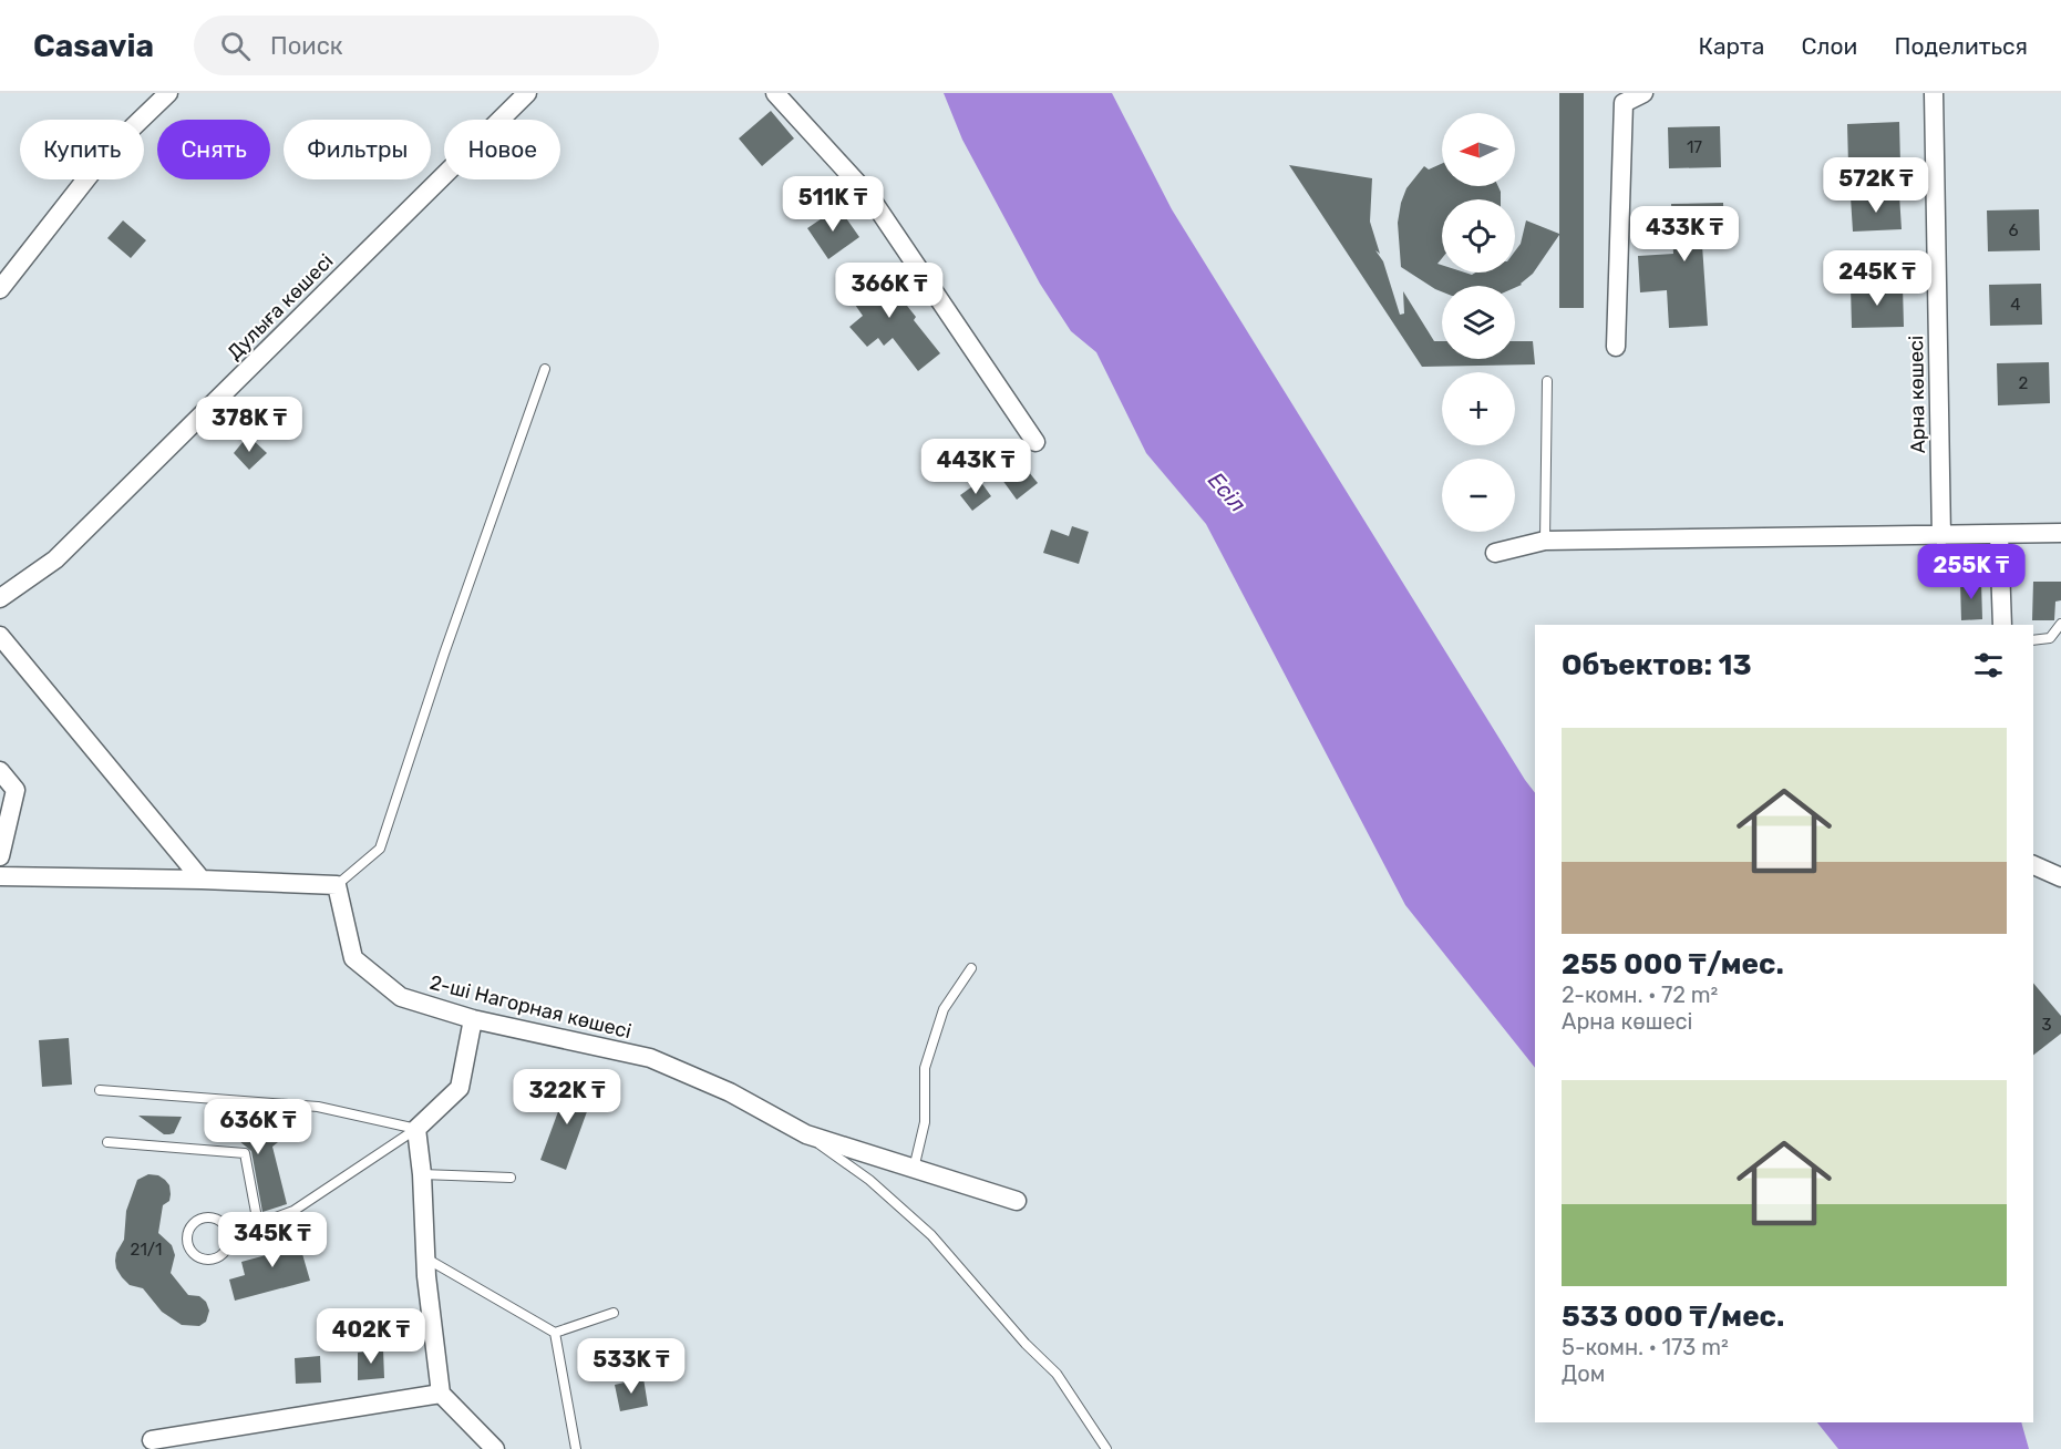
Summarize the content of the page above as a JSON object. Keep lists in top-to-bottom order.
{
  "streets": {
    "street": ["Дулыға көшесі", "Арна көшесі", "2-ші Нагорная көшесі"]
  },
  "water": ["Есіл"],
  "house_numbers": [
    "17",
    "6",
    "4",
    "2",
    "3",
    "21/1"
  ],
  "north": "left",
  "page": {
    "header": "Casavia",
    "search": "Поиск",
    "nav": ["Карта", "Слои", "Поделиться"],
    "map_buttons": ["+", "−"],
    "chip": [
      "Купить",
      "Снять",
      "Фильтры",
      "Новое"
    ],
    "price": [
      "572K ₸",
      "511K ₸",
      "433K ₸",
      "245K ₸",
      "366K ₸",
      "378K ₸",
      "443K ₸",
      "255K ₸",
      "322K ₸",
      "636K ₸",
      "345K ₸",
      "402K ₸",
      "533K ₸"
    ],
    "heading": "Объектов: 13",
    "list": [
      {
        "name": "255 000 ₸/мес.",
        "note": "2-комн. · 72 m² · Арна көшесі"
      },
      {
        "name": "533 000 ₸/мес.",
        "note": "5-комн. · 173 m² · Дом"
      }
    ]
  }
}
